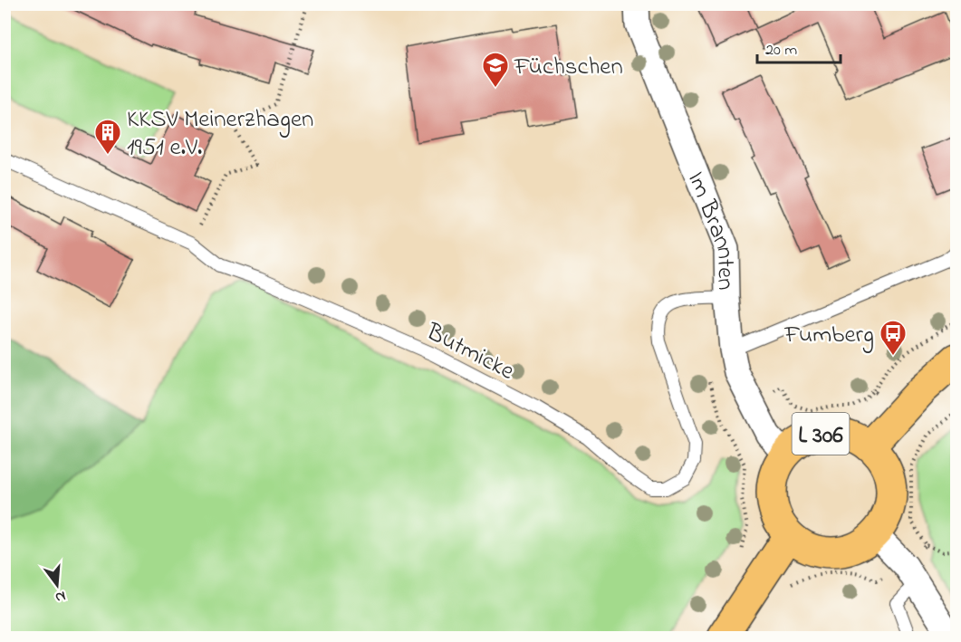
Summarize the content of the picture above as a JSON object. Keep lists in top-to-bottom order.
{
  "streets": {
    "main road": ["L 306"],
    "street": ["Im Brannten"],
    "lane": ["Butmicke"]
  },
  "crossings": [
    ["Im Brannten", "Butmicke"],
    ["Im Brannten", "L 306"]
  ],
  "places": {
    "school or university": ["Füchschen"],
    "building": ["KKSV Meinerzhagen 1951 e.V."],
    "bus stop": ["Fumberg"]
  },
  "scale_bar": "20 m",
  "north": "bottom"
}
